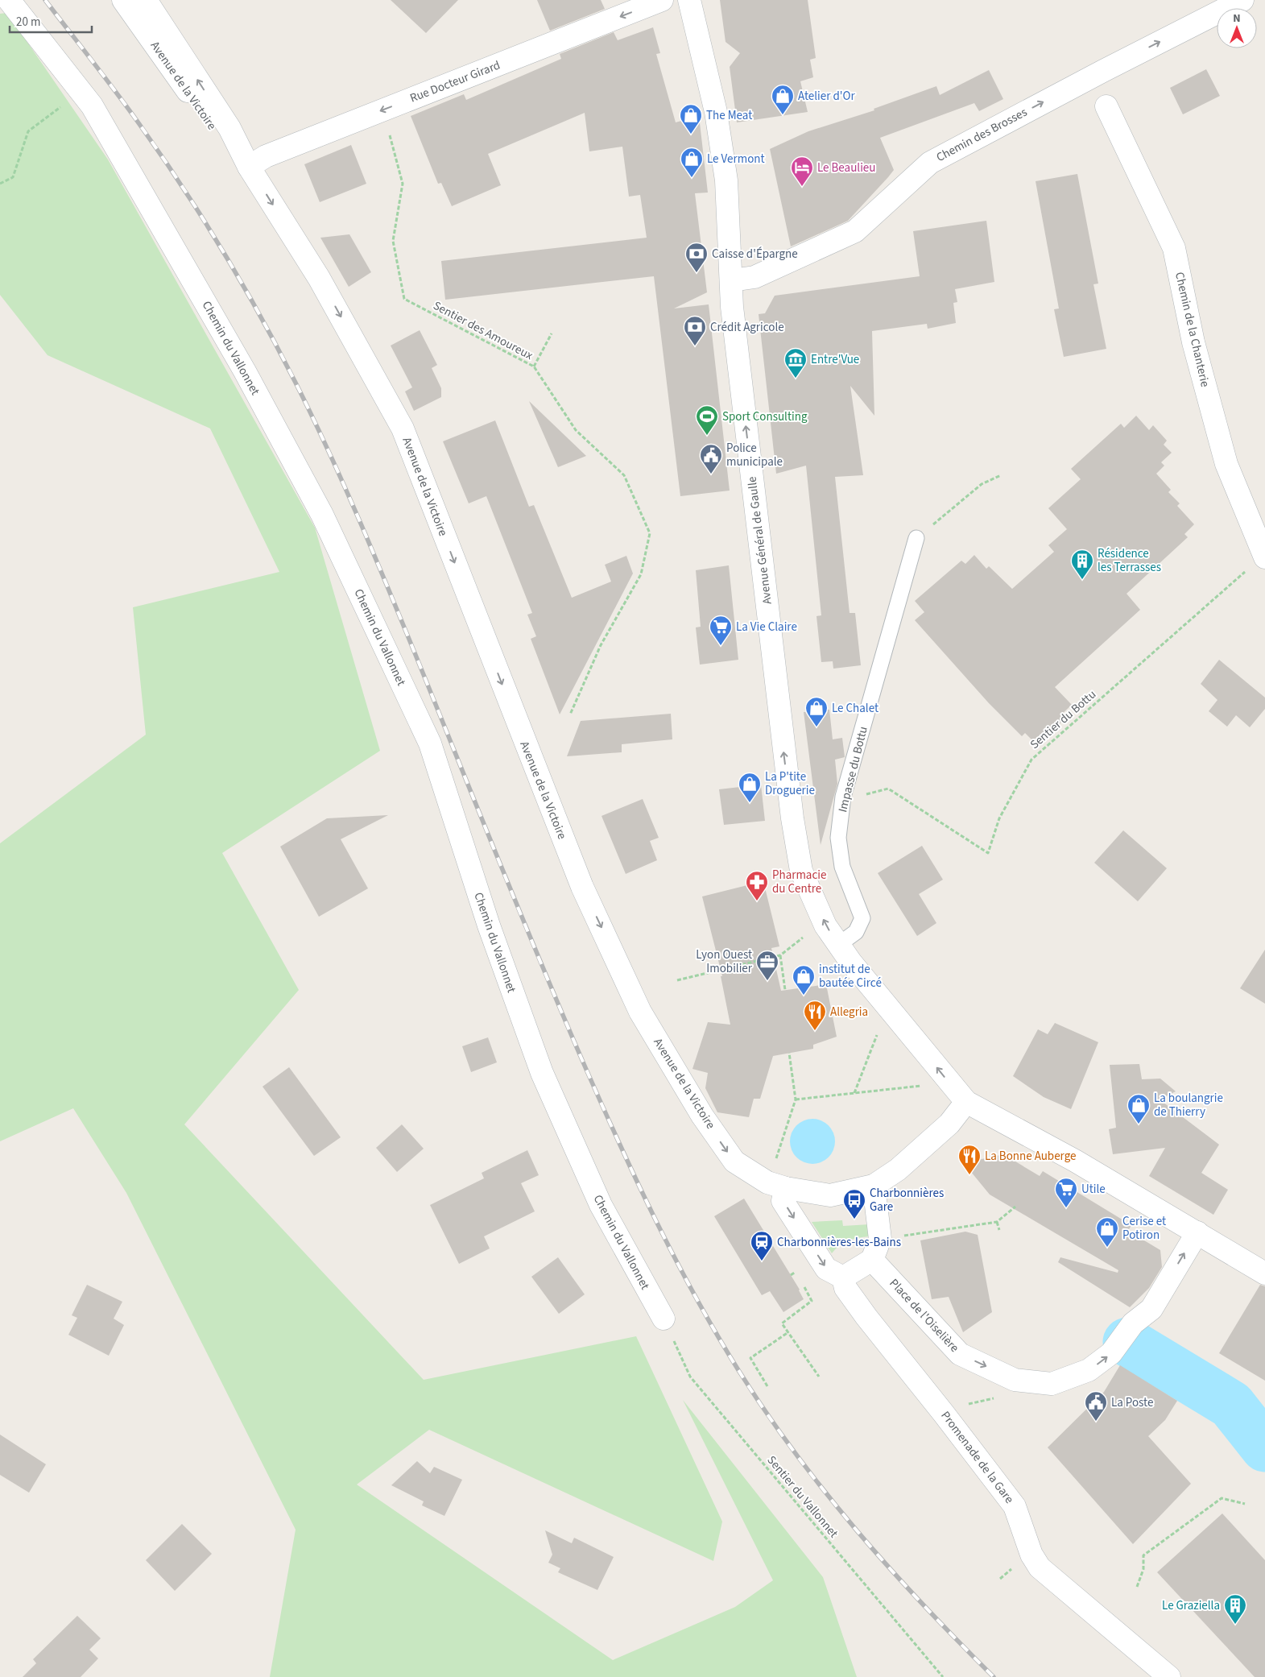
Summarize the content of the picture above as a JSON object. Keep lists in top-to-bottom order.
{
  "streets": {
    "street": [
      "Rue Docteur Girard",
      "Avenue de la Victoire",
      "Chemin des Brosses",
      "Chemin de la Chanterie",
      "Chemin du Vallonnet",
      "Avenue Général de Gaulle",
      "Place de l'Oiselière",
      "Promenade de la Gare"
    ],
    "lane": ["Impasse du Bottu"],
    "path": ["Sentier des Amoureux", "Sentier du Bottu", "Sentier du Vallonnet"]
  },
  "crossings": [
    ["Rue Docteur Girard", "Avenue de la Victoire"],
    ["Avenue de la Victoire", "Avenue Général de Gaulle"],
    ["Chemin des Brosses", "Avenue Général de Gaulle"],
    ["Chemin de la Chanterie", "Sentier du Bottu"],
    ["Chemin du Vallonnet", "Sentier du Vallonnet"],
    ["Avenue Général de Gaulle", "Impasse du Bottu"]
  ],
  "one_way": ["Rue Docteur Girard", "Chemin des Brosses", "Avenue Général de Gaulle"],
  "places": {
    "shop": [
      "Atelier d'Or",
      "The Meat",
      "Le Vermont",
      "Le Chalet",
      "La P'tite Droguerie",
      "institut de bautée Circé",
      "La boulangrie de Thierry",
      "Cerise et Potiron"
    ],
    "hotel": ["Le Beaulieu"],
    "bank": ["Caisse d'Épargne", "Crédit Agricole"],
    "museum": ["Entre'Vue"],
    "sports": ["Sport Consulting"],
    "public building": ["Police municipale", "La Poste"],
    "building": ["Résidence les Terrasses", "Le Graziella"],
    "supermarket": ["La Vie Claire", "Utile"],
    "pharmacy": ["Pharmacie du Centre"],
    "office": ["Lyon Ouest Imobilier"],
    "restaurant": ["Allegria", "La Bonne Auberge"],
    "bus stop": ["Charbonnières Gare"],
    "station": ["Charbonnières-les-Bains"]
  },
  "scale_bar": "20 m",
  "north": "top"
}
